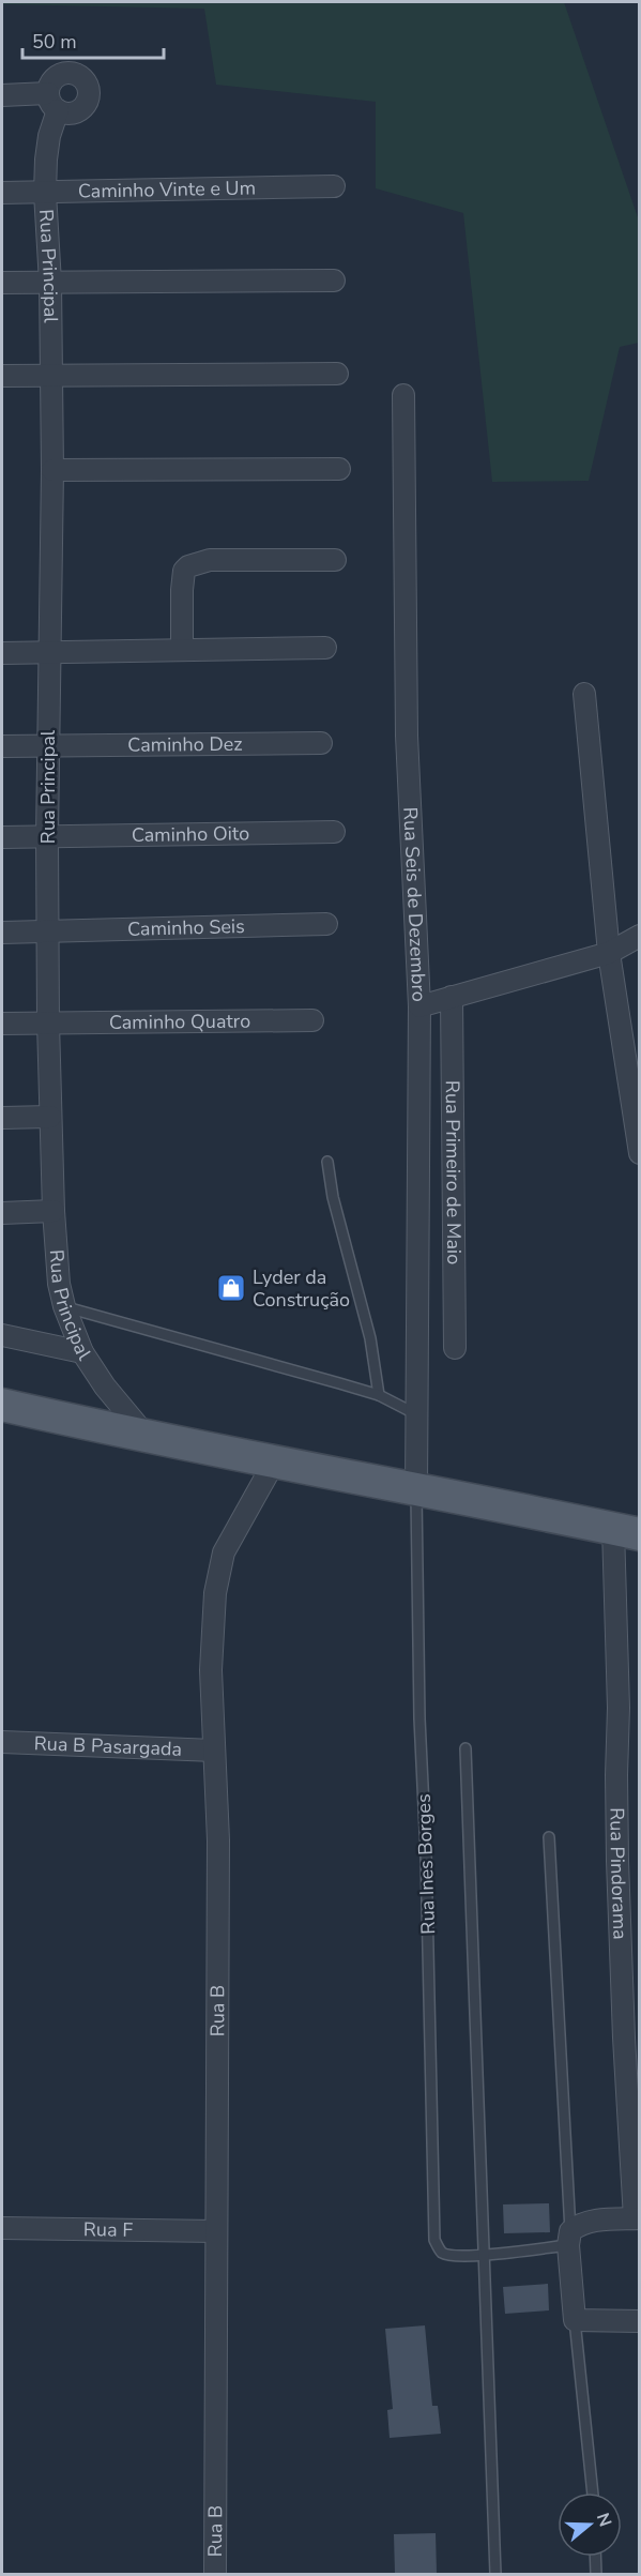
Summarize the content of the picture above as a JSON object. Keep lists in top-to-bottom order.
{
  "streets": {
    "street": [
      "Caminho Vinte e Um",
      "Rua Principal",
      "Caminho Dez",
      "Caminho Oito",
      "Rua Seis de Dezembro",
      "Caminho Seis",
      "Caminho Quatro",
      "Rua Primeiro de Maio",
      "Rua B Pasargada",
      "Rua Pindorama",
      "Rua B",
      "Rua F"
    ],
    "lane": ["Rua Ines Borges"]
  },
  "crossings": [
    ["Caminho Vinte e Um", "Rua Principal"],
    ["Rua Principal", "Caminho Dez"],
    ["Rua Principal", "Caminho Oito"],
    ["Rua Principal", "Caminho Seis"],
    ["Rua Principal", "Caminho Quatro"],
    ["Rua Seis de Dezembro", "Rua Ines Borges"],
    ["Rua B Pasargada", "Rua B"],
    ["Rua B", "Rua F"]
  ],
  "places": {
    "shop": ["Lyder da Construção"]
  },
  "scale_bar": "50 m",
  "north": "right"
}
